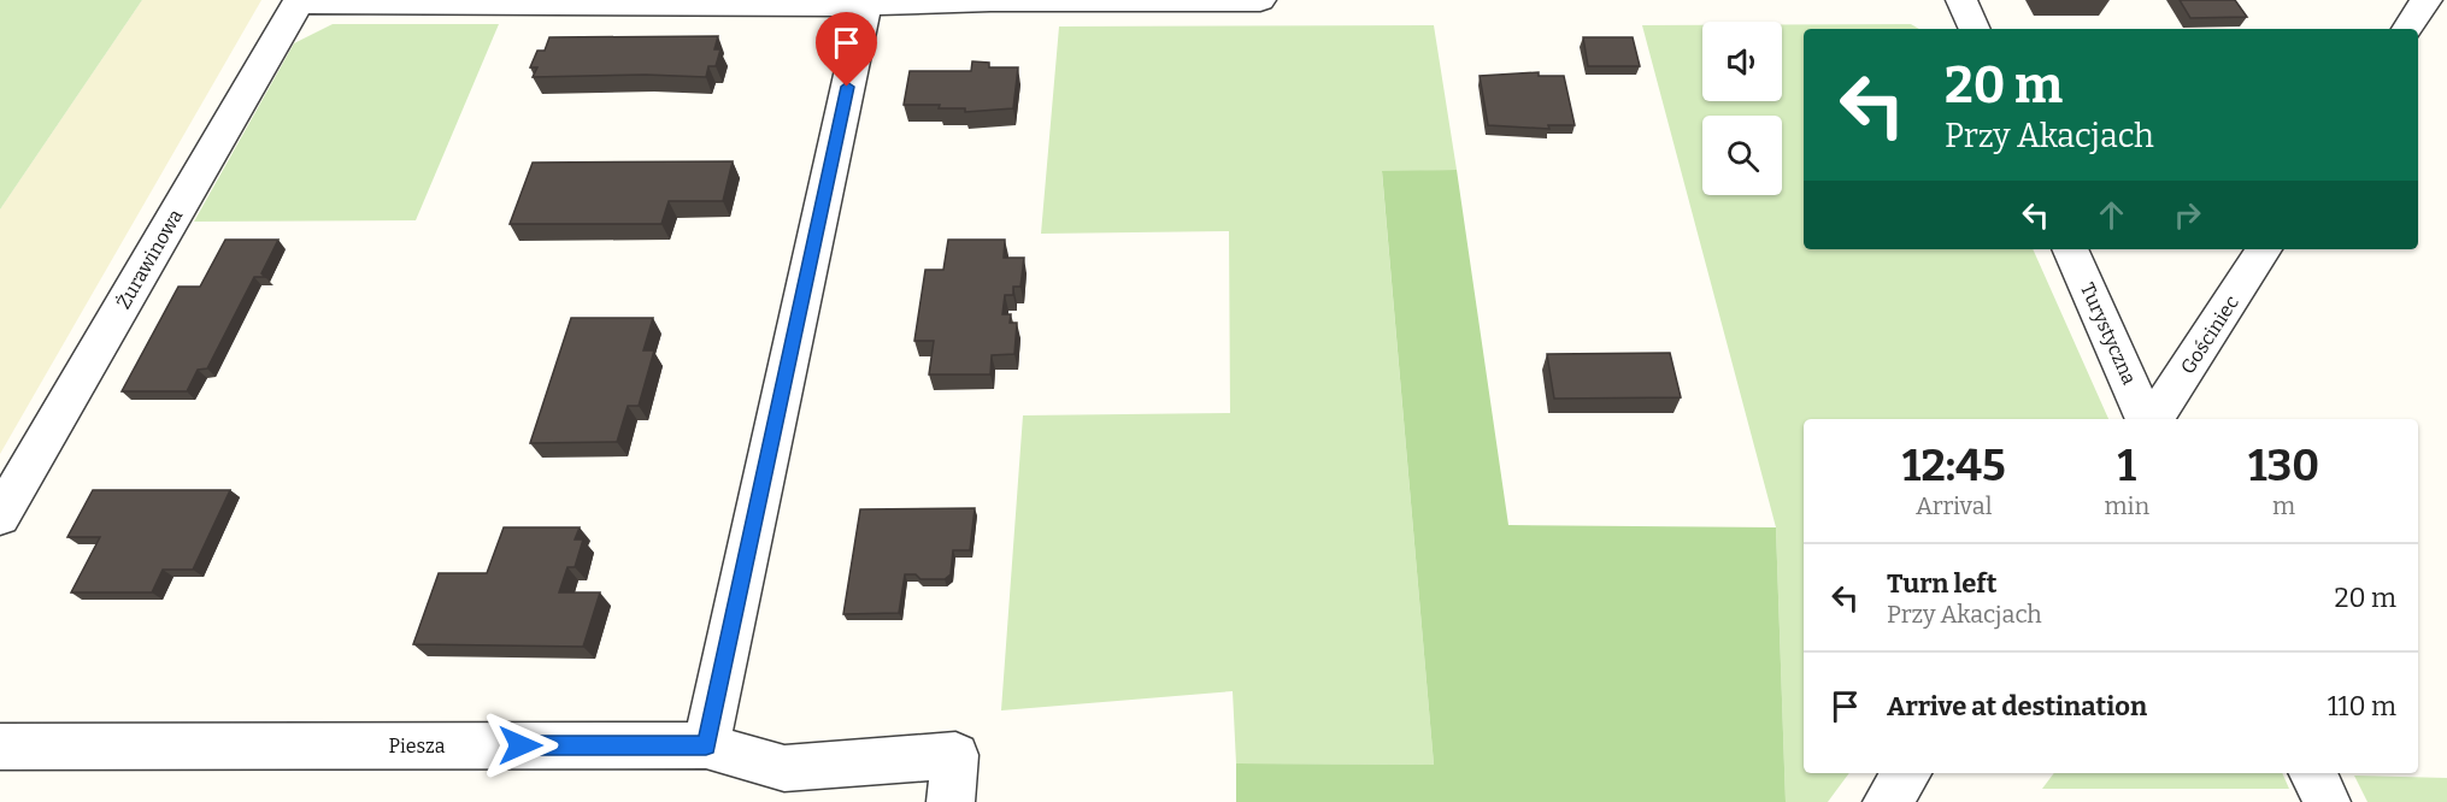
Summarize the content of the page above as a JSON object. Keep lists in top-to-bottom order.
{
  "streets": {
    "street": [
      "Żurawinowa",
      "Turystyczna",
      "Gościniec",
      "Piesza"
    ]
  },
  "page": {
    "turn": ["20 m", "Przy Akacjach"],
    "eta": [
      "12:45",
      "Arrival",
      "1",
      "min",
      "130",
      "m"
    ],
    "list": [
      {
        "name": "Turn left",
        "note": "Przy Akacjach",
        "value": "20 m"
      },
      {
        "name": "Arrive at destination",
        "value": "110 m"
      }
    ]
  }
}
